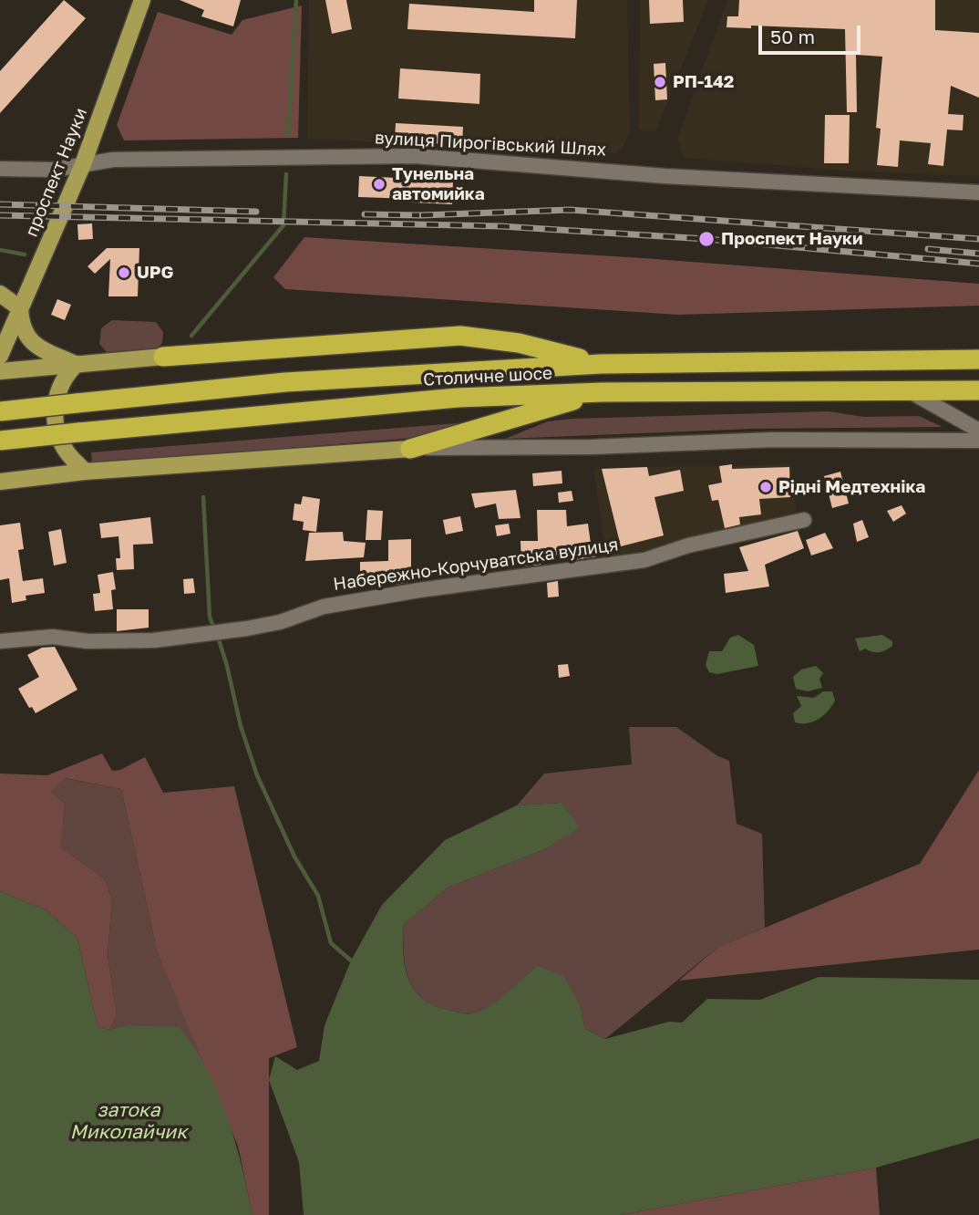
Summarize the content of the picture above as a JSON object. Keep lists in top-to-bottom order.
{
  "streets": {
    "highway": ["Столичне шосе"],
    "main road": ["проспект Науки"],
    "street": ["вулиця Пирогівський Шлях", "Набережно-Корчуватська вулиця"]
  },
  "crossings": [
    ["вулиця Пирогівський Шлях", "проспект Науки"]
  ],
  "water": ["затока Миколайчик"],
  "places": [
    "РП-142",
    "Тунельна автомийка",
    "Проспект Науки",
    "UPG",
    "Рідні Медтехніка"
  ],
  "scale_bar": "50 m"
}
